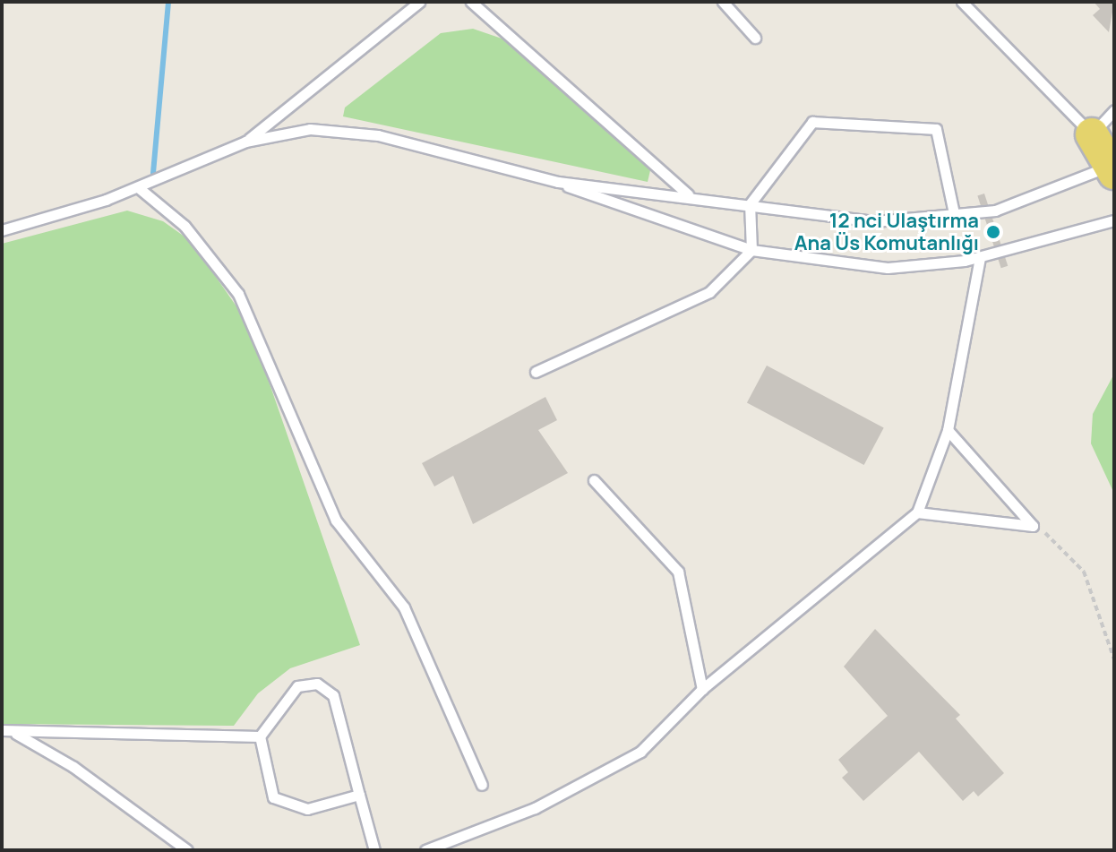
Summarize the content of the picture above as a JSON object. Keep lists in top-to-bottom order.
{
  "places": ["12 nci Ulaştırma Ana Üs Komutanlığı"]
}
